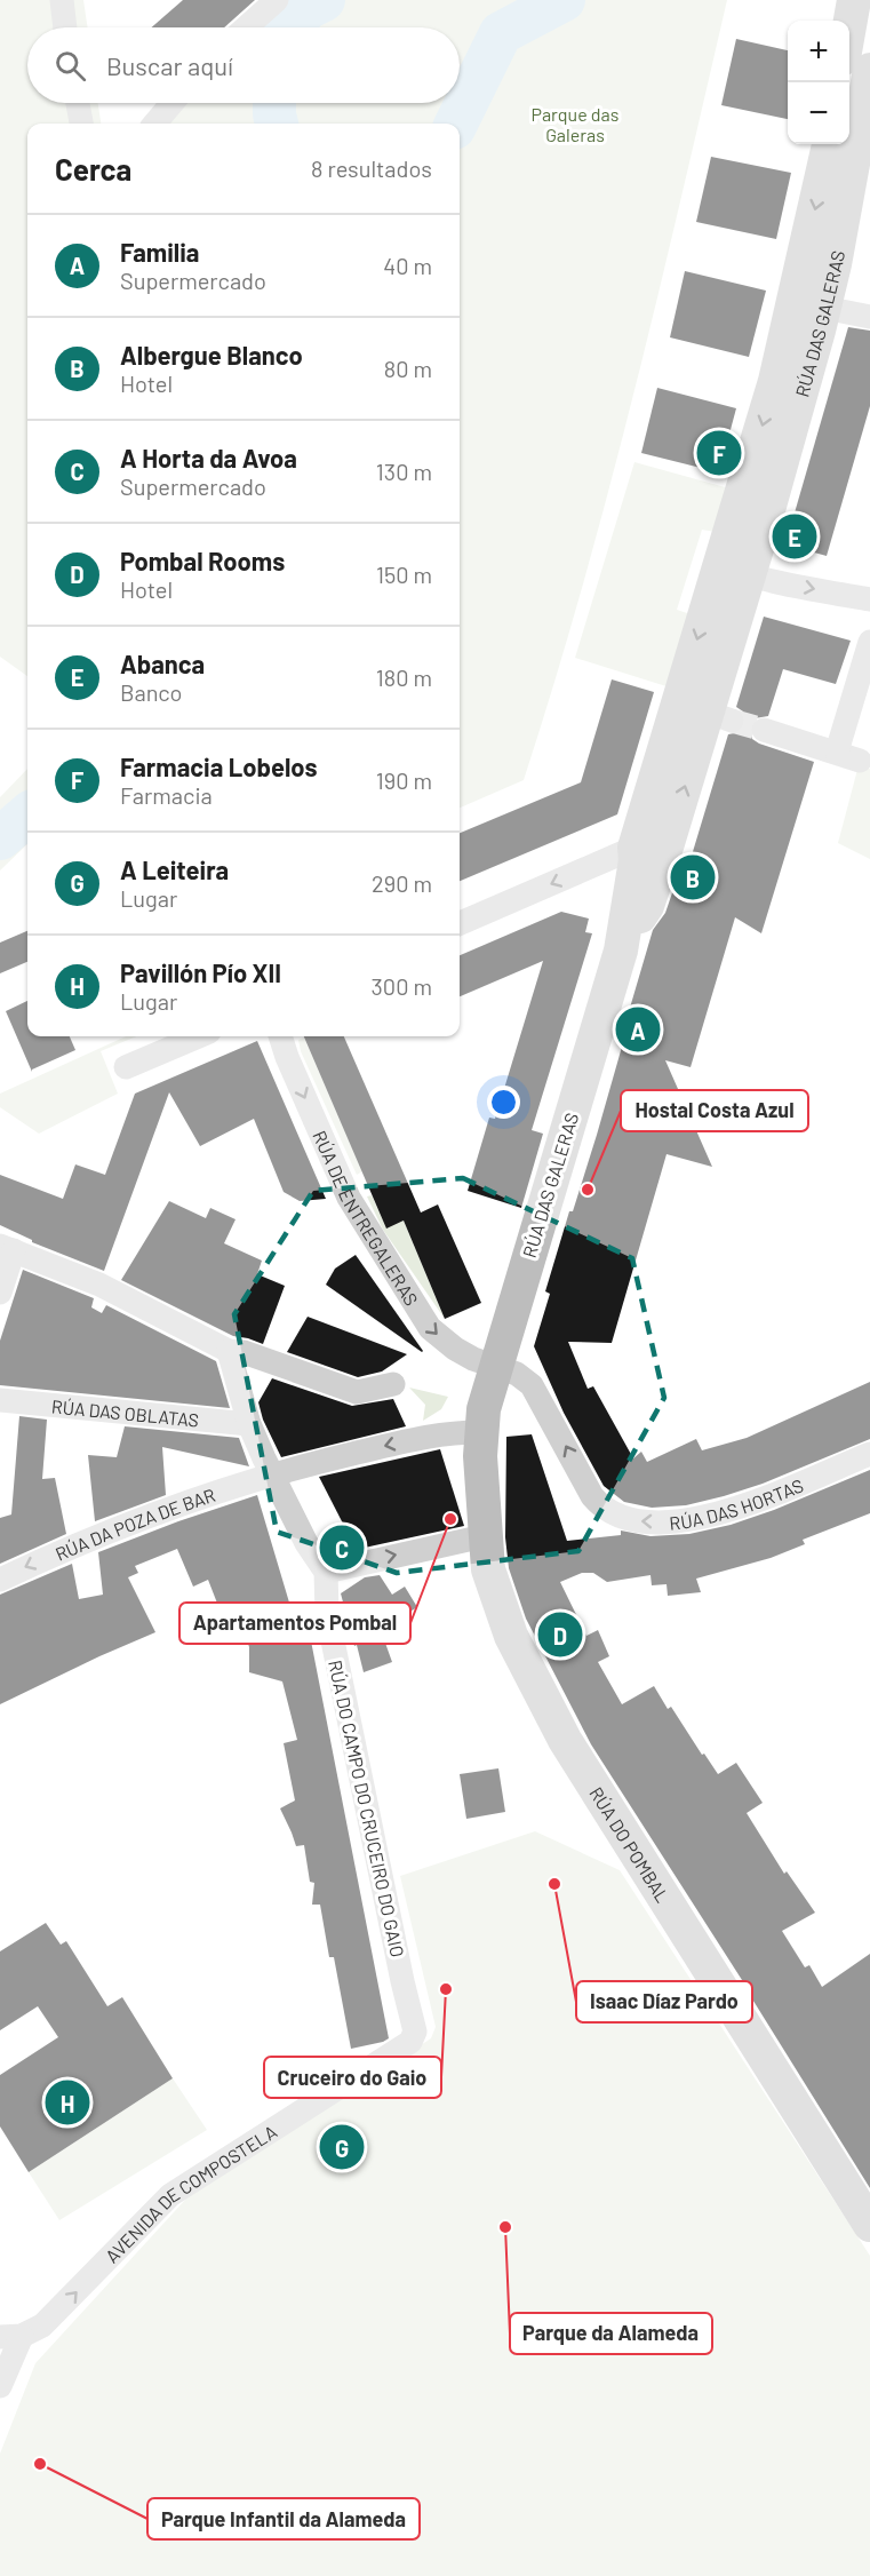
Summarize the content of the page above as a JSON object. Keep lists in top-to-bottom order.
{
  "streets": {
    "main road": ["RÚA DAS GALERAS", "RÚA DO POMBAL"],
    "street": [
      "RÚA DE ENTREGALERAS",
      "RÚA DAS OBLATAS",
      "RÚA DAS HORTAS",
      "RÚA DA POZA DE BAR",
      "RÚA DO CAMPO DO CRUCEIRO DO GAIO",
      "AVENIDA DE COMPOSTELA"
    ]
  },
  "crossings": [
    ["RÚA DAS GALERAS", "RÚA DE ENTREGALERAS"],
    ["RÚA DAS GALERAS", "RÚA DAS HORTAS"],
    ["RÚA DAS GALERAS", "RÚA DA POZA DE BAR"],
    ["RÚA DAS GALERAS", "RÚA DO POMBAL"],
    ["RÚA DE ENTREGALERAS", "RÚA DAS HORTAS"],
    ["RÚA DA POZA DE BAR", "RÚA DO POMBAL"],
    ["RÚA DO CAMPO DO CRUCEIRO DO GAIO", "AVENIDA DE COMPOSTELA"]
  ],
  "one_way": ["RÚA DAS HORTAS", "AVENIDA DE COMPOSTELA"],
  "parks": ["Parque das Galeras"],
  "places": [
    "Hostal Costa Azul",
    "Apartamentos Pombal",
    "Isaac Díaz Pardo",
    "Cruceiro do Gaio",
    "Parque da Alameda",
    "Parque Infantil da Alameda"
  ],
  "page": {
    "map_buttons": ["+", "−"],
    "search": "Buscar aquí",
    "heading": ["Cerca", "8 resultados"],
    "list": [
      {
        "mark": "A",
        "name": "Familia",
        "note": "Supermercado",
        "value": "40 m"
      },
      {
        "mark": "B",
        "name": "Albergue Blanco",
        "note": "Hotel",
        "value": "80 m"
      },
      {
        "mark": "C",
        "name": "A Horta da Avoa",
        "note": "Supermercado",
        "value": "130 m"
      },
      {
        "mark": "D",
        "name": "Pombal Rooms",
        "note": "Hotel",
        "value": "150 m"
      },
      {
        "mark": "E",
        "name": "Abanca",
        "note": "Banco",
        "value": "180 m"
      },
      {
        "mark": "F",
        "name": "Farmacia Lobelos",
        "note": "Farmacia",
        "value": "190 m"
      },
      {
        "mark": "G",
        "name": "A Leiteira",
        "note": "Lugar",
        "value": "290 m"
      },
      {
        "mark": "H",
        "name": "Pavillón Pío XII",
        "note": "Lugar",
        "value": "300 m"
      }
    ],
    "pins": [
      "F",
      "E",
      "B",
      "A",
      "C",
      "D",
      "H",
      "G"
    ]
  }
}
